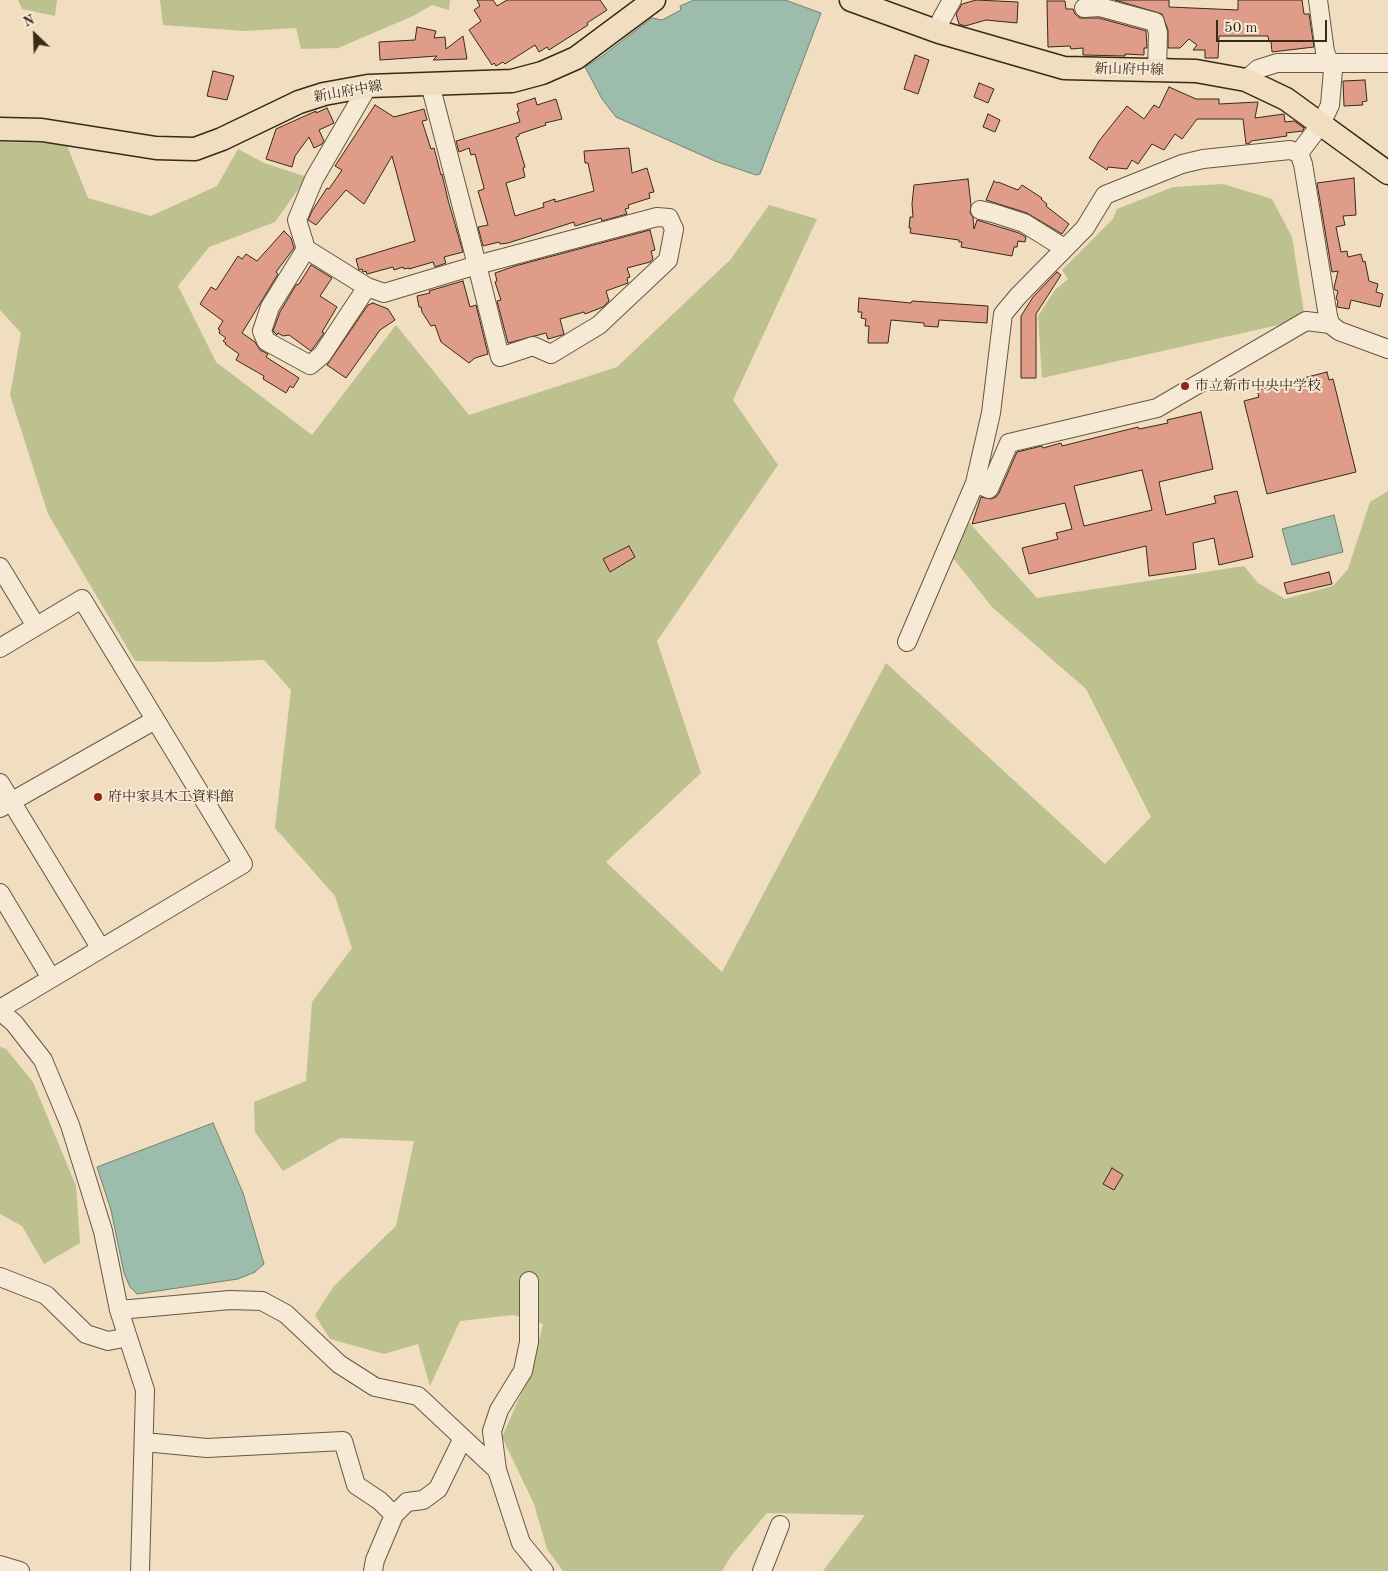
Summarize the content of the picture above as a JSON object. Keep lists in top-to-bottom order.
{
  "streets": {
    "main road": ["新山府中線"]
  },
  "places": ["市立新市中央中学校", "府中家具木工資料館"],
  "scale_bar": "50 m",
  "north": "top left"
}
